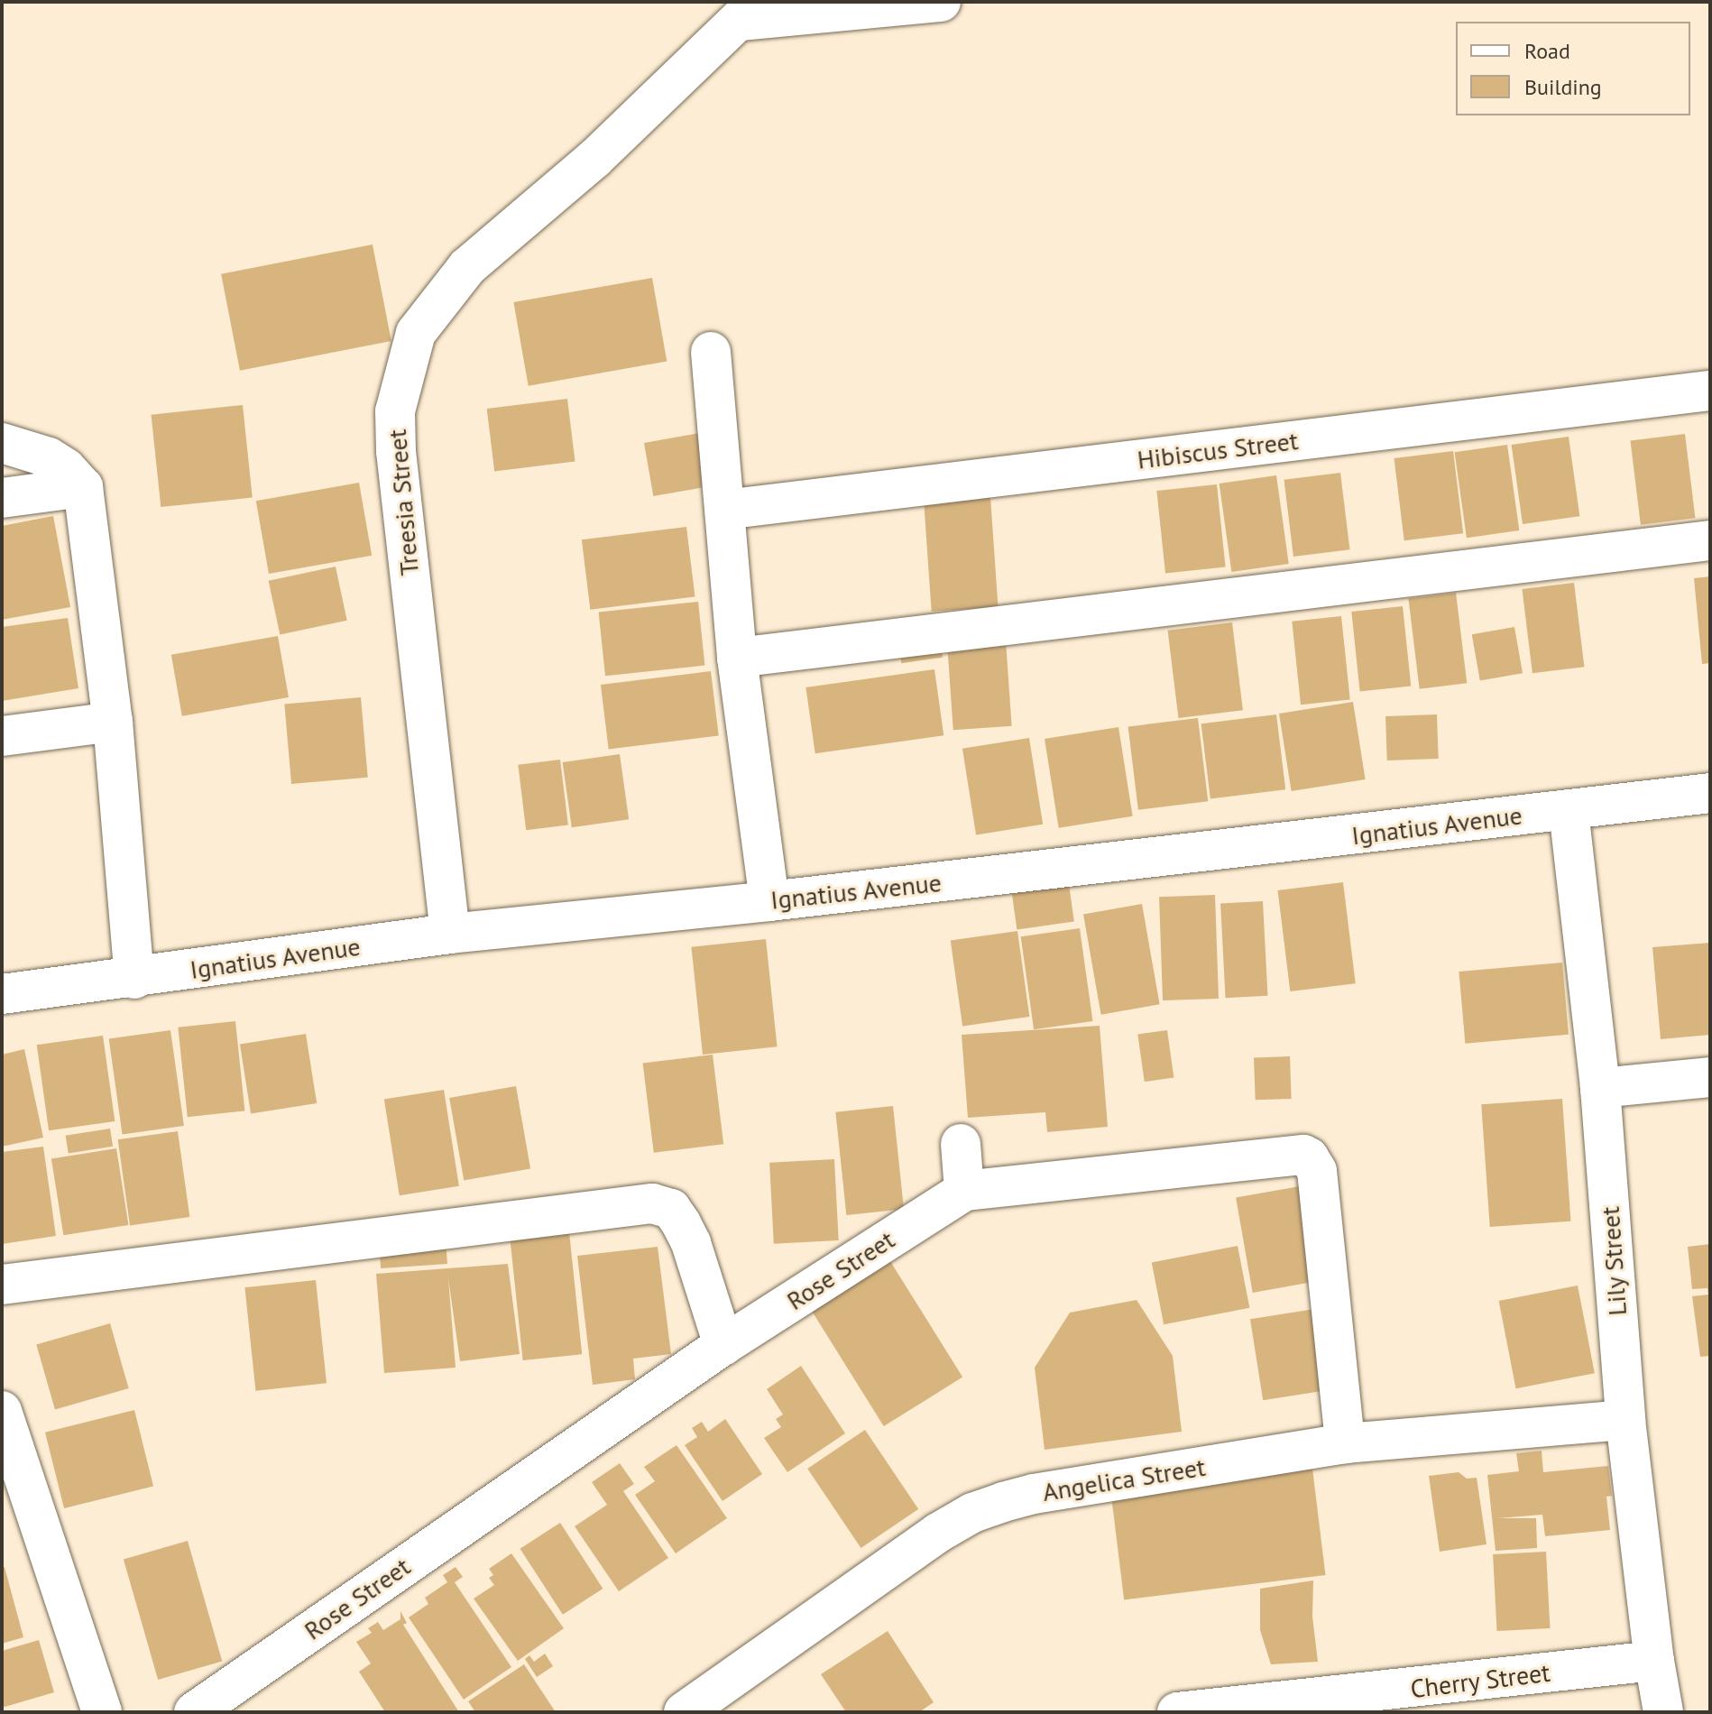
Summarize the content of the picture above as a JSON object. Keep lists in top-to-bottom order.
{
  "streets": {
    "street": [
      "Hibiscus Street",
      "Treesia Street",
      "Ignatius Avenue",
      "Lily Street",
      "Rose Street",
      "Angelica Street",
      "Cherry Street"
    ]
  },
  "crossings": [
    ["Treesia Street", "Ignatius Avenue"],
    ["Ignatius Avenue", "Lily Street"],
    ["Lily Street", "Angelica Street"],
    ["Lily Street", "Cherry Street"],
    ["Rose Street", "Angelica Street"]
  ],
  "legend": ["Road", "Building"]
}
